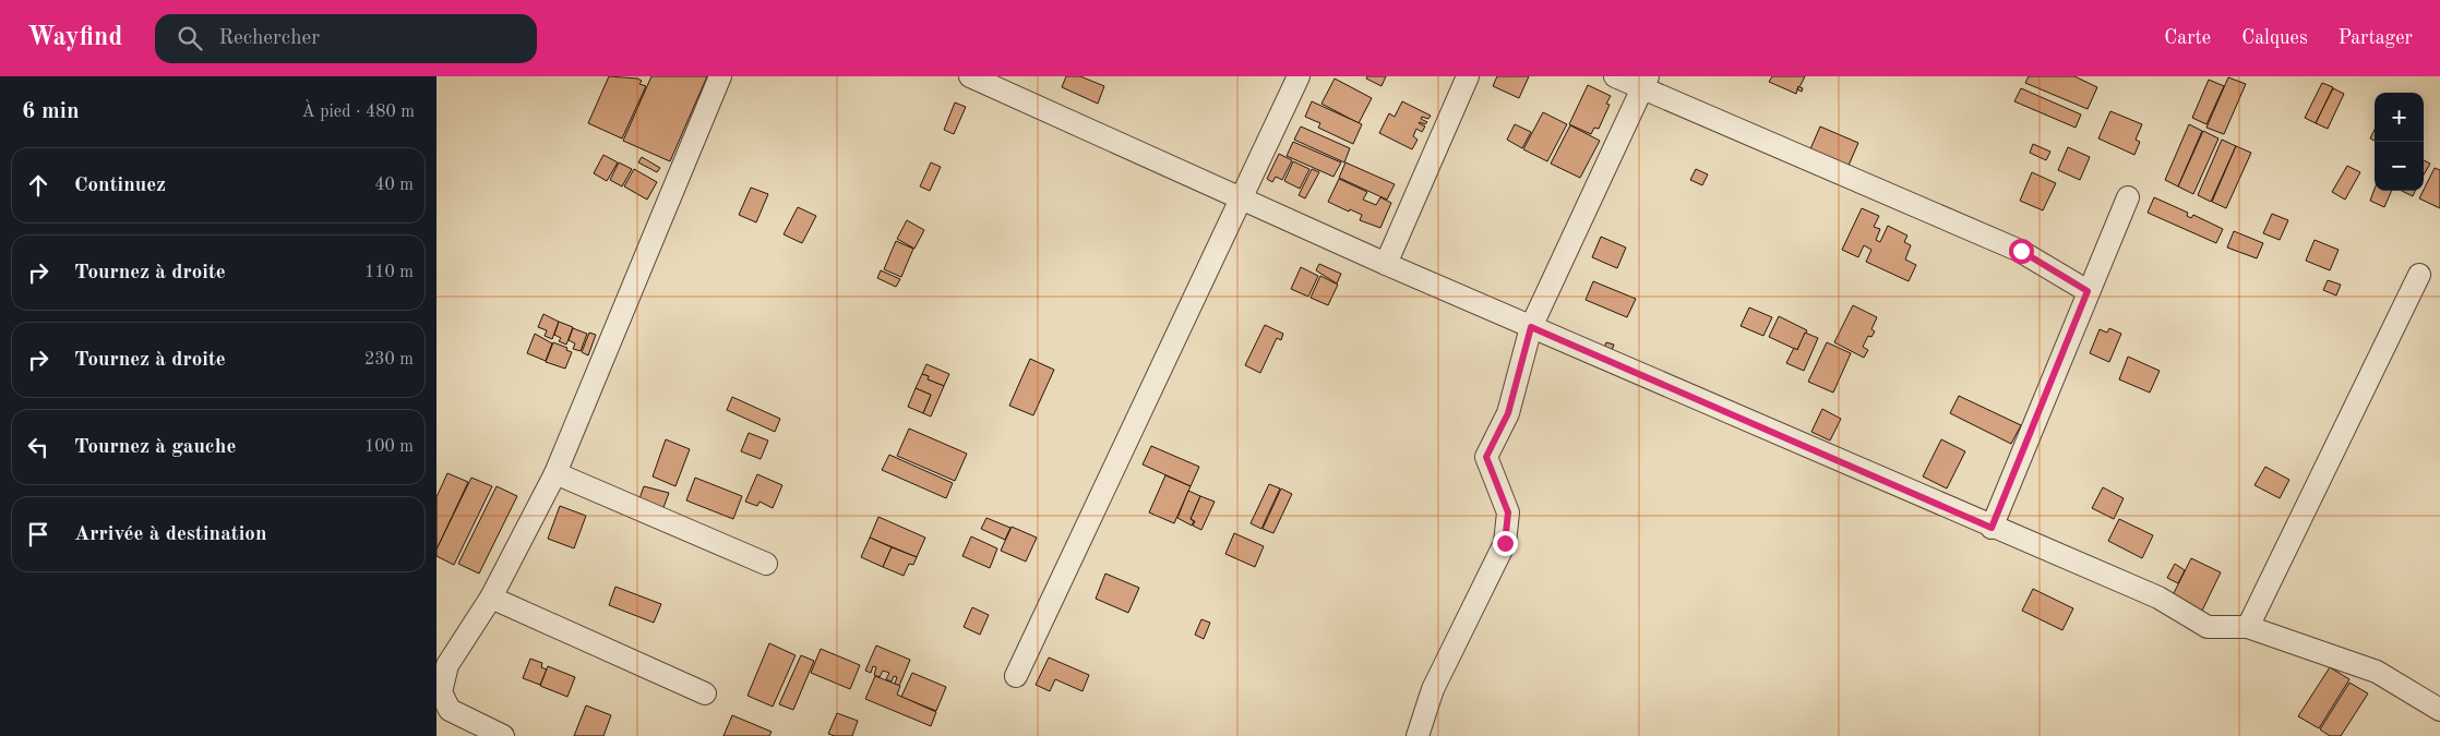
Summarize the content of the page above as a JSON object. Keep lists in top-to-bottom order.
{
  "page": {
    "header": "Wayfind",
    "search": "Rechercher",
    "nav": ["Carte", "Calques", "Partager"],
    "heading": ["6 min", "À pied · 480 m"],
    "map_buttons": ["+", "−"],
    "list": [
      ["Continuez", "40 m"],
      ["Tournez à droite", "110 m"],
      ["Tournez à droite", "230 m"],
      ["Tournez à gauche", "100 m"],
      "Arrivée à destination"
    ]
  }
}
